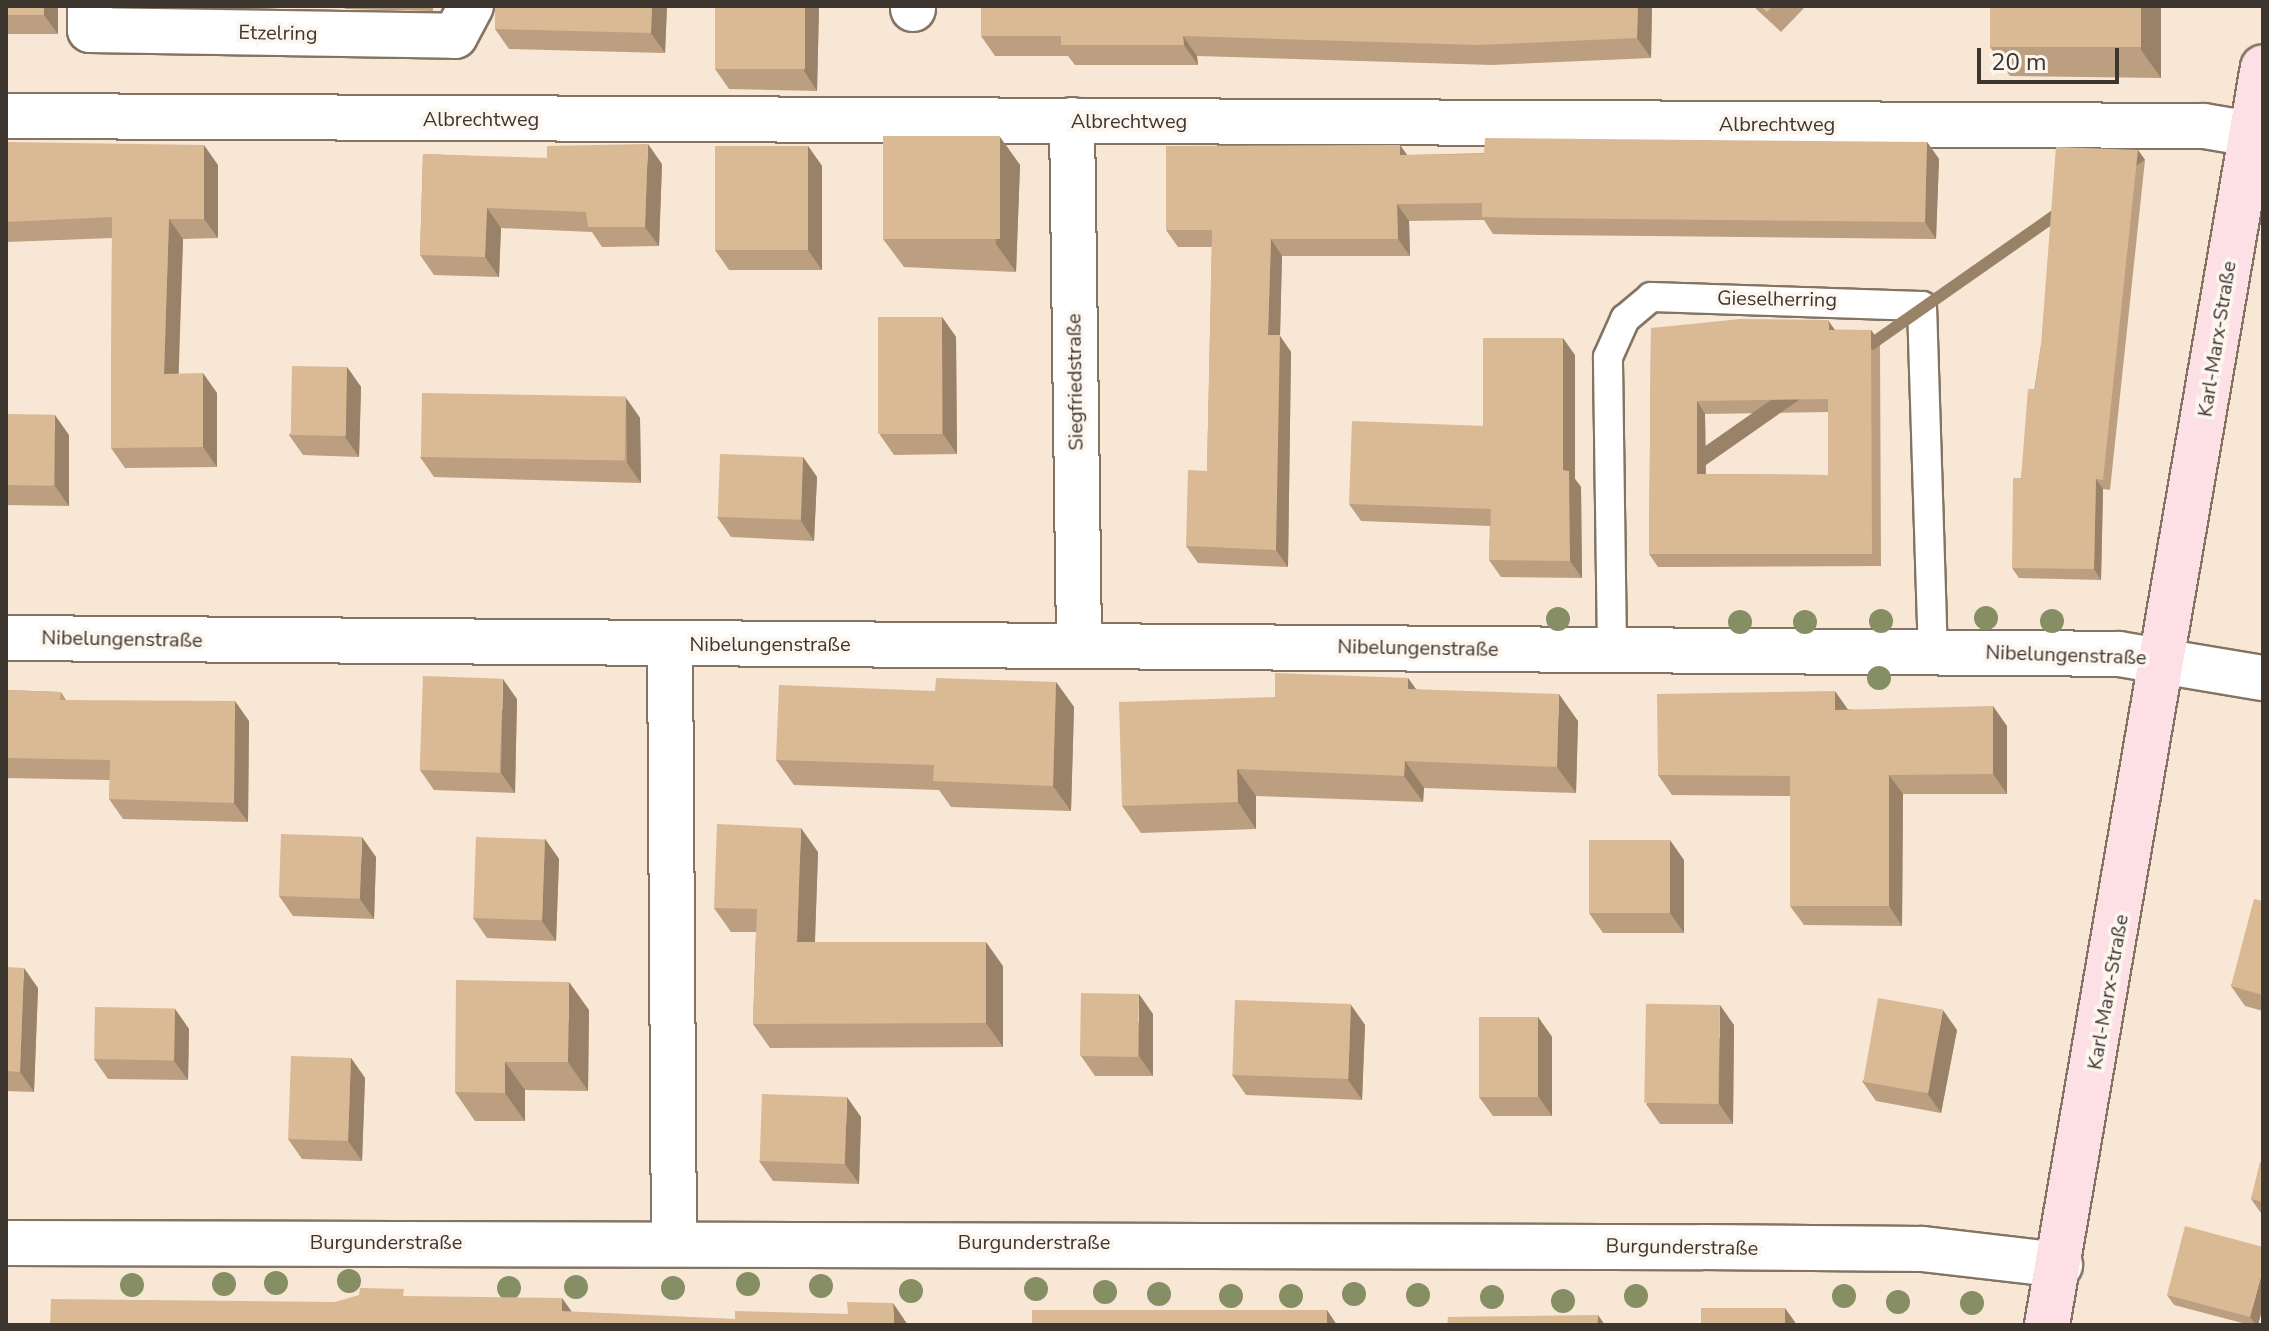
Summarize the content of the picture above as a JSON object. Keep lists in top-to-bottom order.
{
  "streets": {
    "main road": ["Karl-Marx-Straße"],
    "street": [
      "Etzelring",
      "Albrechtweg",
      "Siegfriedstraße",
      "Nibelungenstraße",
      "Burgunderstraße"
    ],
    "lane": ["Gieselherring"]
  },
  "crossings": [
    ["Albrechtweg", "Karl-Marx-Straße"],
    ["Albrechtweg", "Siegfriedstraße"],
    ["Gieselherring", "Nibelungenstraße"],
    ["Karl-Marx-Straße", "Nibelungenstraße"],
    ["Karl-Marx-Straße", "Burgunderstraße"],
    ["Siegfriedstraße", "Nibelungenstraße"],
    ["Nibelungenstraße", "Burgunderstraße"]
  ],
  "scale_bar": "20 m"
}
